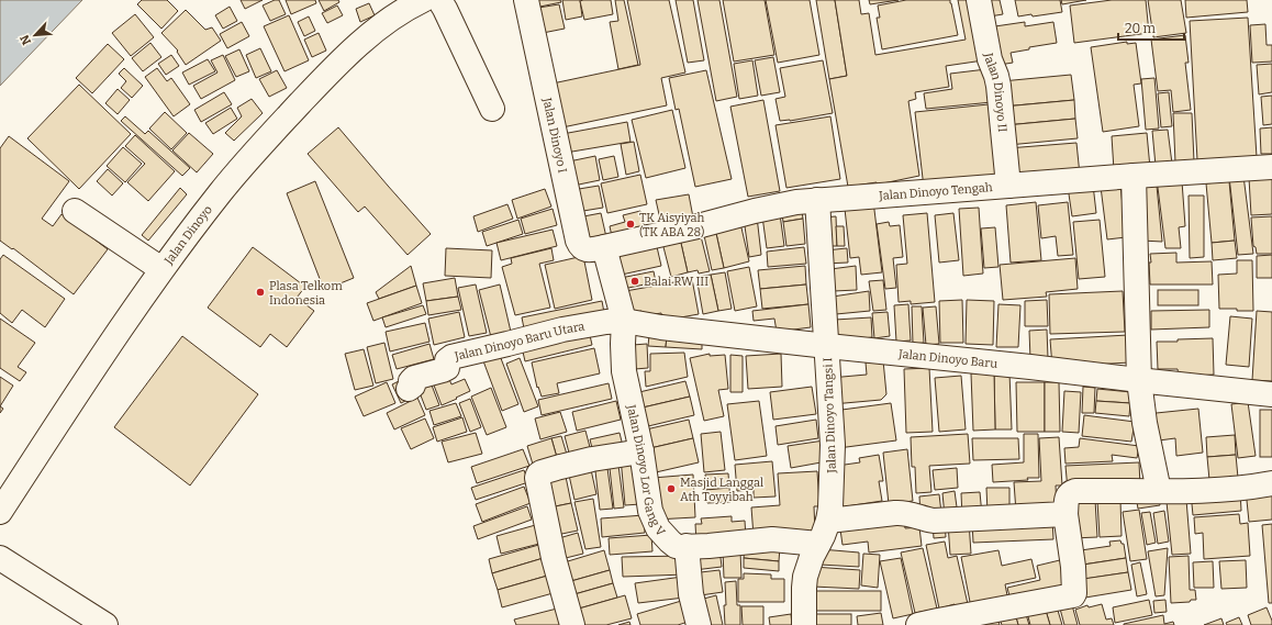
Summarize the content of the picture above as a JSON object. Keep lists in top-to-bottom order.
{
  "streets": {
    "street": [
      "Jalan Dinoyo II",
      "Jalan Dinoyo I",
      "Jalan Dinoyo Tengah",
      "Jalan Dinoyo",
      "Jalan Dinoyo Baru Utara",
      "Jalan Dinoyo Baru",
      "Jalan Dinoyo Tangsi I",
      "Jalan Dinoyo Lor Gang V"
    ]
  },
  "crossings": [
    ["Jalan Dinoyo II", "Jalan Dinoyo Tengah"],
    ["Jalan Dinoyo I", "Jalan Dinoyo Tengah"],
    ["Jalan Dinoyo I", "Jalan Dinoyo Lor Gang V"],
    ["Jalan Dinoyo Tengah", "Jalan Dinoyo Tangsi I"],
    ["Jalan Dinoyo Tengah", "Jalan Dinoyo Lor Gang V"],
    ["Jalan Dinoyo Baru Utara", "Jalan Dinoyo Baru"],
    ["Jalan Dinoyo Baru Utara", "Jalan Dinoyo Lor Gang V"],
    ["Jalan Dinoyo Baru", "Jalan Dinoyo Tangsi I"],
    ["Jalan Dinoyo Baru", "Jalan Dinoyo Lor Gang V"],
    ["Jalan Dinoyo Tangsi I", "Jalan Dinoyo Lor Gang V"]
  ],
  "places": [
    "TK Aisyiyah (TK ABA 28)",
    "Balai RW III",
    "Plasa Telkom Indonesia",
    "Masjid Langgal Ath Toyyibah"
  ],
  "scale_bar": "20 m",
  "north": "bottom left"
}
